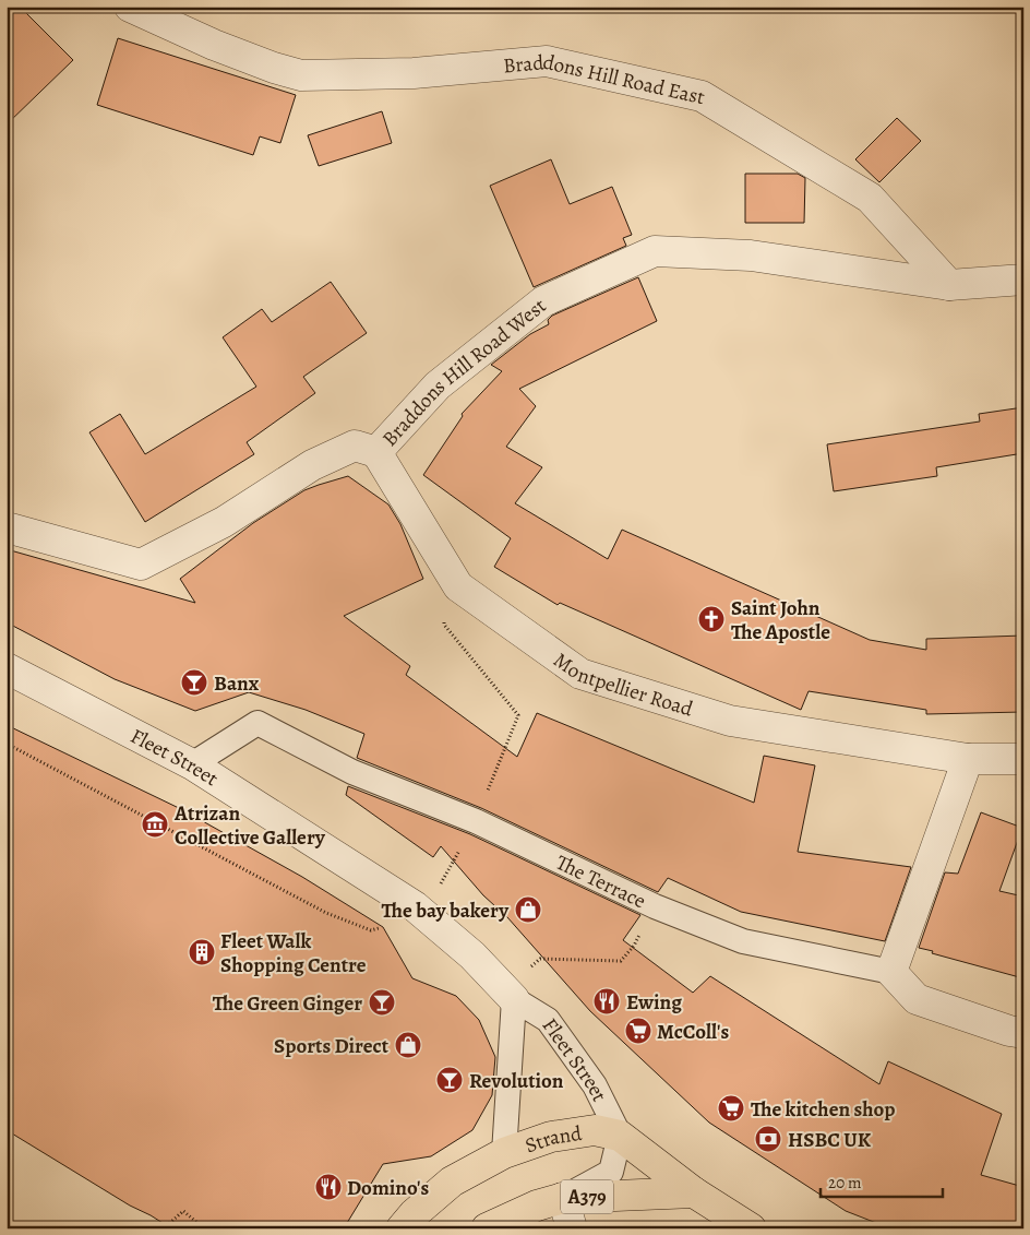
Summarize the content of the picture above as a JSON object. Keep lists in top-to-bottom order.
{
  "streets": {
    "main road": ["Strand", "A379"],
    "street": [
      "Braddons Hill Road East",
      "Braddons Hill Road West",
      "Montpellier Road",
      "Fleet Street"
    ],
    "lane": ["The Terrace"]
  },
  "crossings": [
    ["Braddons Hill Road East", "Braddons Hill Road West"],
    ["Braddons Hill Road West", "Montpellier Road"],
    ["Fleet Street", "The Terrace"],
    ["Fleet Street", "Strand"],
    ["Strand", "A379"]
  ],
  "places": {
    "church": ["Saint John The Apostle"],
    "bar": ["Banx", "The Green Ginger", "Revolution"],
    "museum": ["Atrizan Collective Gallery"],
    "shop": ["The bay bakery", "Sports Direct"],
    "building": ["Fleet Walk Shopping Centre"],
    "restaurant": ["Ewing", "Domino's"],
    "supermarket": ["McColl's", "The kitchen shop"],
    "bank": ["HSBC UK"]
  },
  "scale_bar": "20 m"
}
